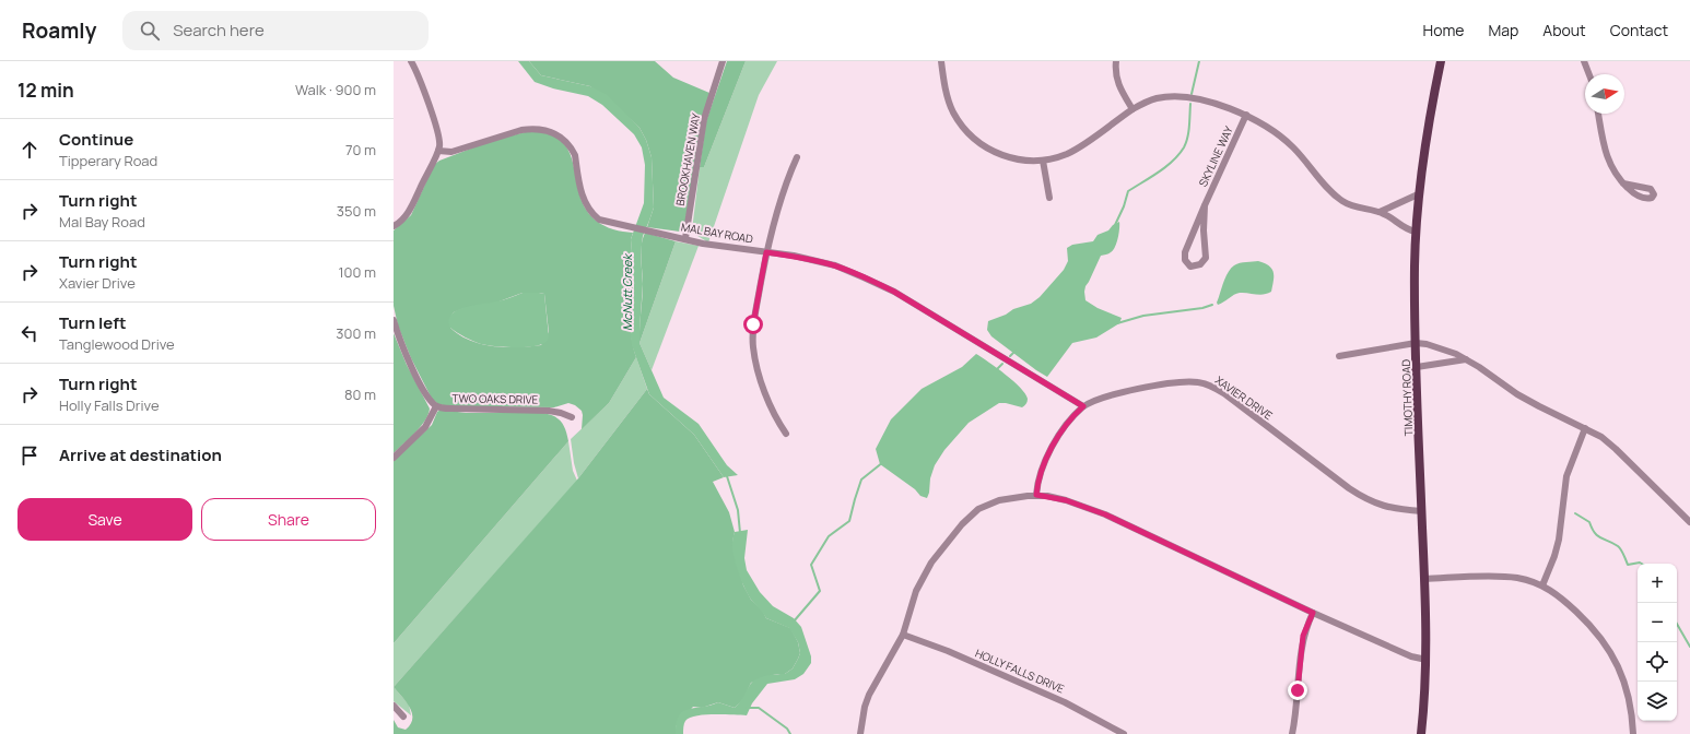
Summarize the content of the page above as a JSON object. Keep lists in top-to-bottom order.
{
  "streets": {
    "main road": ["TIMOTHY ROAD"],
    "street": [
      "SKYLINE WAY",
      "BROOKHAVEN WAY",
      "MAL BAY ROAD",
      "XAVIER DRIVE",
      "TWO OAKS DRIVE",
      "HOLLY FALLS DRIVE"
    ]
  },
  "crossings": [
    ["BROOKHAVEN WAY", "MAL BAY ROAD"],
    ["MAL BAY ROAD", "XAVIER DRIVE"],
    ["XAVIER DRIVE", "TIMOTHY ROAD"]
  ],
  "water": ["McNutt Creek"],
  "north": "right",
  "page": {
    "header": "Roamly",
    "search": "Search here",
    "nav": [
      "Home",
      "Map",
      "About",
      "Contact"
    ],
    "heading": ["12 min", "Walk · 900 m"],
    "list": [
      ["Continue", "Tipperary Road", "70 m"],
      ["Turn right", "Mal Bay Road", "350 m"],
      ["Turn right", "Xavier Drive", "100 m"],
      ["Turn left", "Tanglewood Drive", "300 m"],
      ["Turn right", "Holly Falls Drive", "80 m"],
      "Arrive at destination"
    ],
    "buttons": ["Save", "Share"],
    "map_buttons": ["+", "−"]
  }
}
